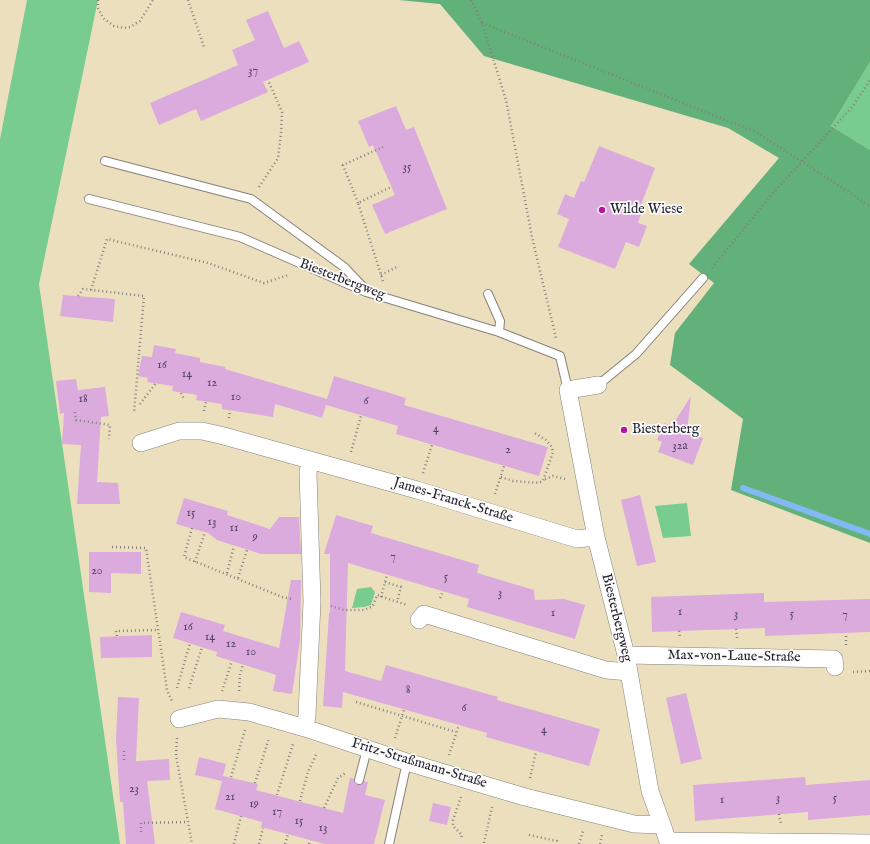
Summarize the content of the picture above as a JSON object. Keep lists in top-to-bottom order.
{
  "streets": {
    "street": [
      "Biesterbergweg",
      "James-Franck-Straße",
      "Max-von-Laue-Straße",
      "Fritz-Straßmann-Straße"
    ]
  },
  "crossings": [
    ["Biesterbergweg", "James-Franck-Straße"],
    ["Biesterbergweg", "Max-von-Laue-Straße"],
    ["Biesterbergweg", "Fritz-Straßmann-Straße"]
  ],
  "places": ["Wilde Wiese", "Biesterberg"],
  "house_numbers": [
    "37",
    "35",
    "16",
    "14",
    "12",
    "10",
    "18",
    "6",
    "4",
    "32a",
    "2",
    "15",
    "13",
    "11",
    "9",
    "7",
    "20",
    "5",
    "3",
    "1",
    "1",
    "3",
    "5",
    "7",
    "16",
    "14",
    "12",
    "10",
    "8",
    "6",
    "4",
    "23",
    "21",
    "3",
    "5",
    "1",
    "19",
    "17",
    "15",
    "13"
  ]
}
